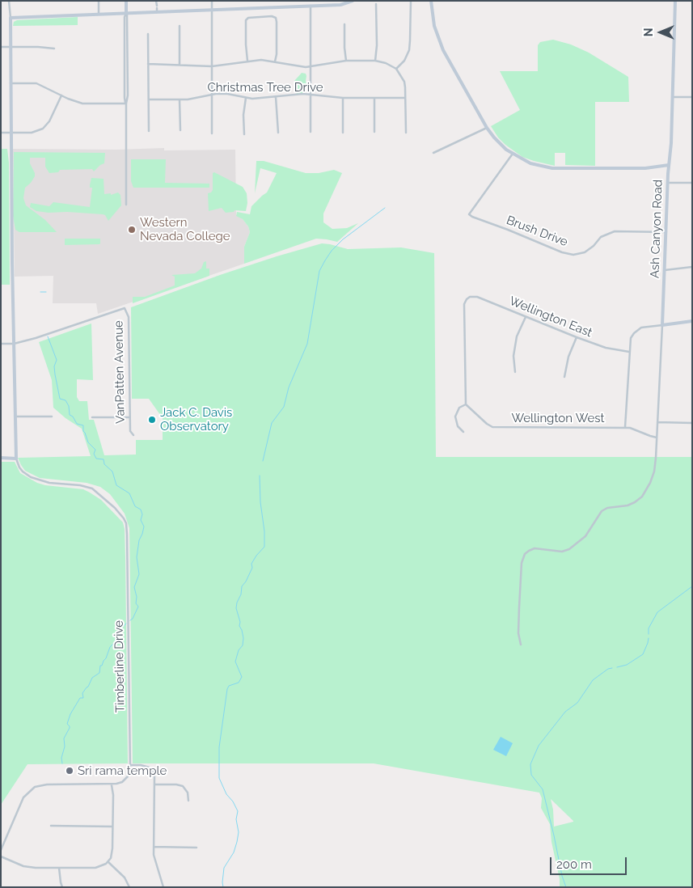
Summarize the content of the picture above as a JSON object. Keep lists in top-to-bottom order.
{
  "streets": {
    "street": [
      "Christmas Tree Drive",
      "Ash Canyon Road",
      "Brush Drive",
      "Wellington East",
      "VanPatten Avenue",
      "Wellington West",
      "Timberline Drive"
    ]
  },
  "crossings": [
    ["Ash Canyon Road", "Brush Drive"],
    ["Ash Canyon Road", "Wellington West"],
    ["Wellington East", "Wellington West"]
  ],
  "places": ["Western Nevada College", "Jack C. Davis Observatory", "Sri rama temple"],
  "scale_bar": "200 m",
  "north": "left"
}
